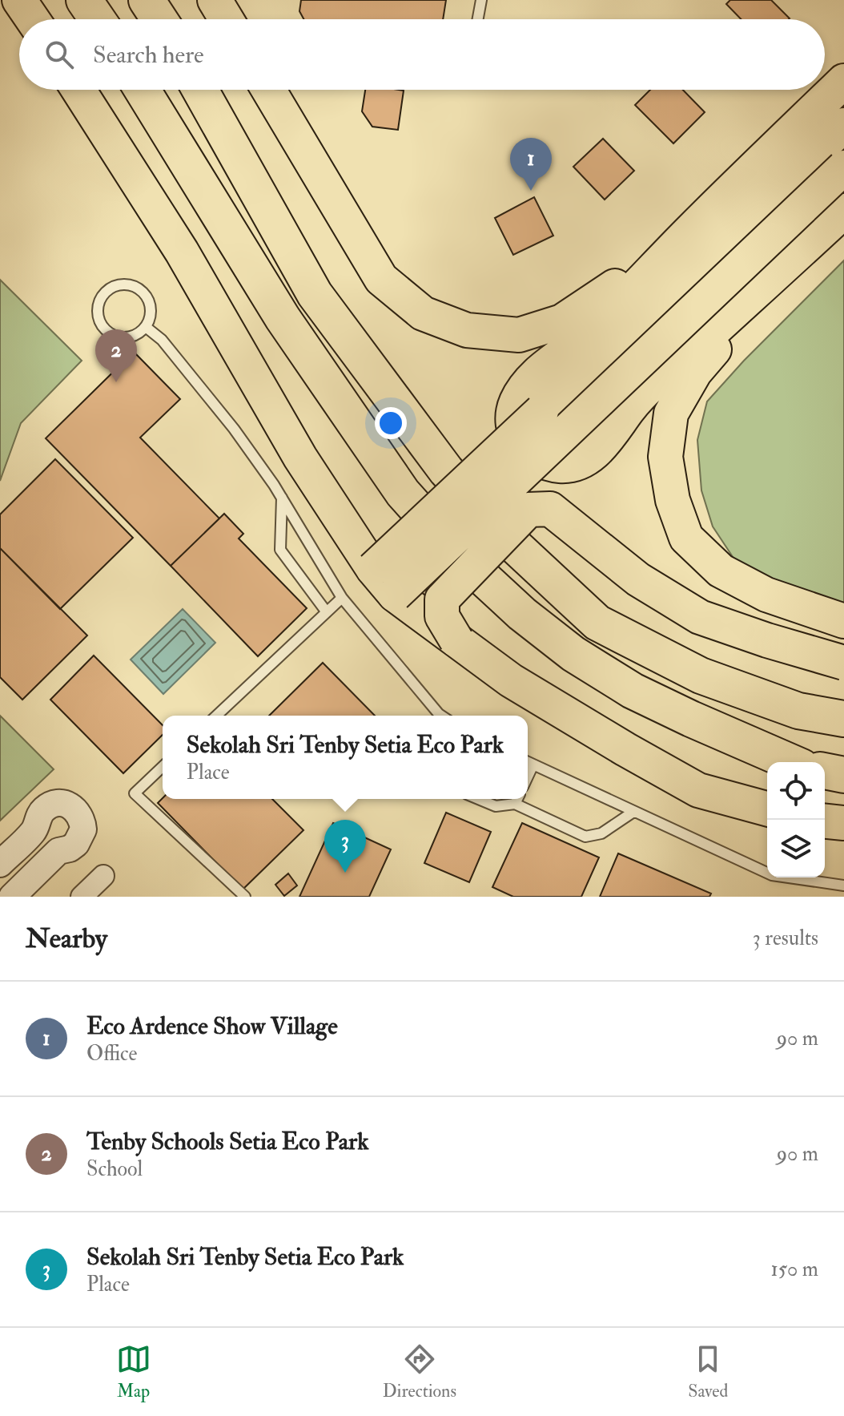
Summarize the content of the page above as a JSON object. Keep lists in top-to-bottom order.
{
  "page": {
    "search": "Search here",
    "pins": ["1", "2", "3"],
    "popup": ["Sekolah Sri Tenby Setia Eco Park", "Place"],
    "heading": ["Nearby", "3 results"],
    "list": [
      {
        "mark": "1",
        "name": "Eco Ardence Show Village",
        "note": "Office",
        "value": "90 m"
      },
      {
        "mark": "2",
        "name": "Tenby Schools Setia Eco Park",
        "note": "School",
        "value": "90 m"
      },
      {
        "mark": "3",
        "name": "Sekolah Sri Tenby Setia Eco Park",
        "note": "Place",
        "value": "150 m"
      }
    ],
    "nav": ["Map", "Directions", "Saved"]
  }
}
